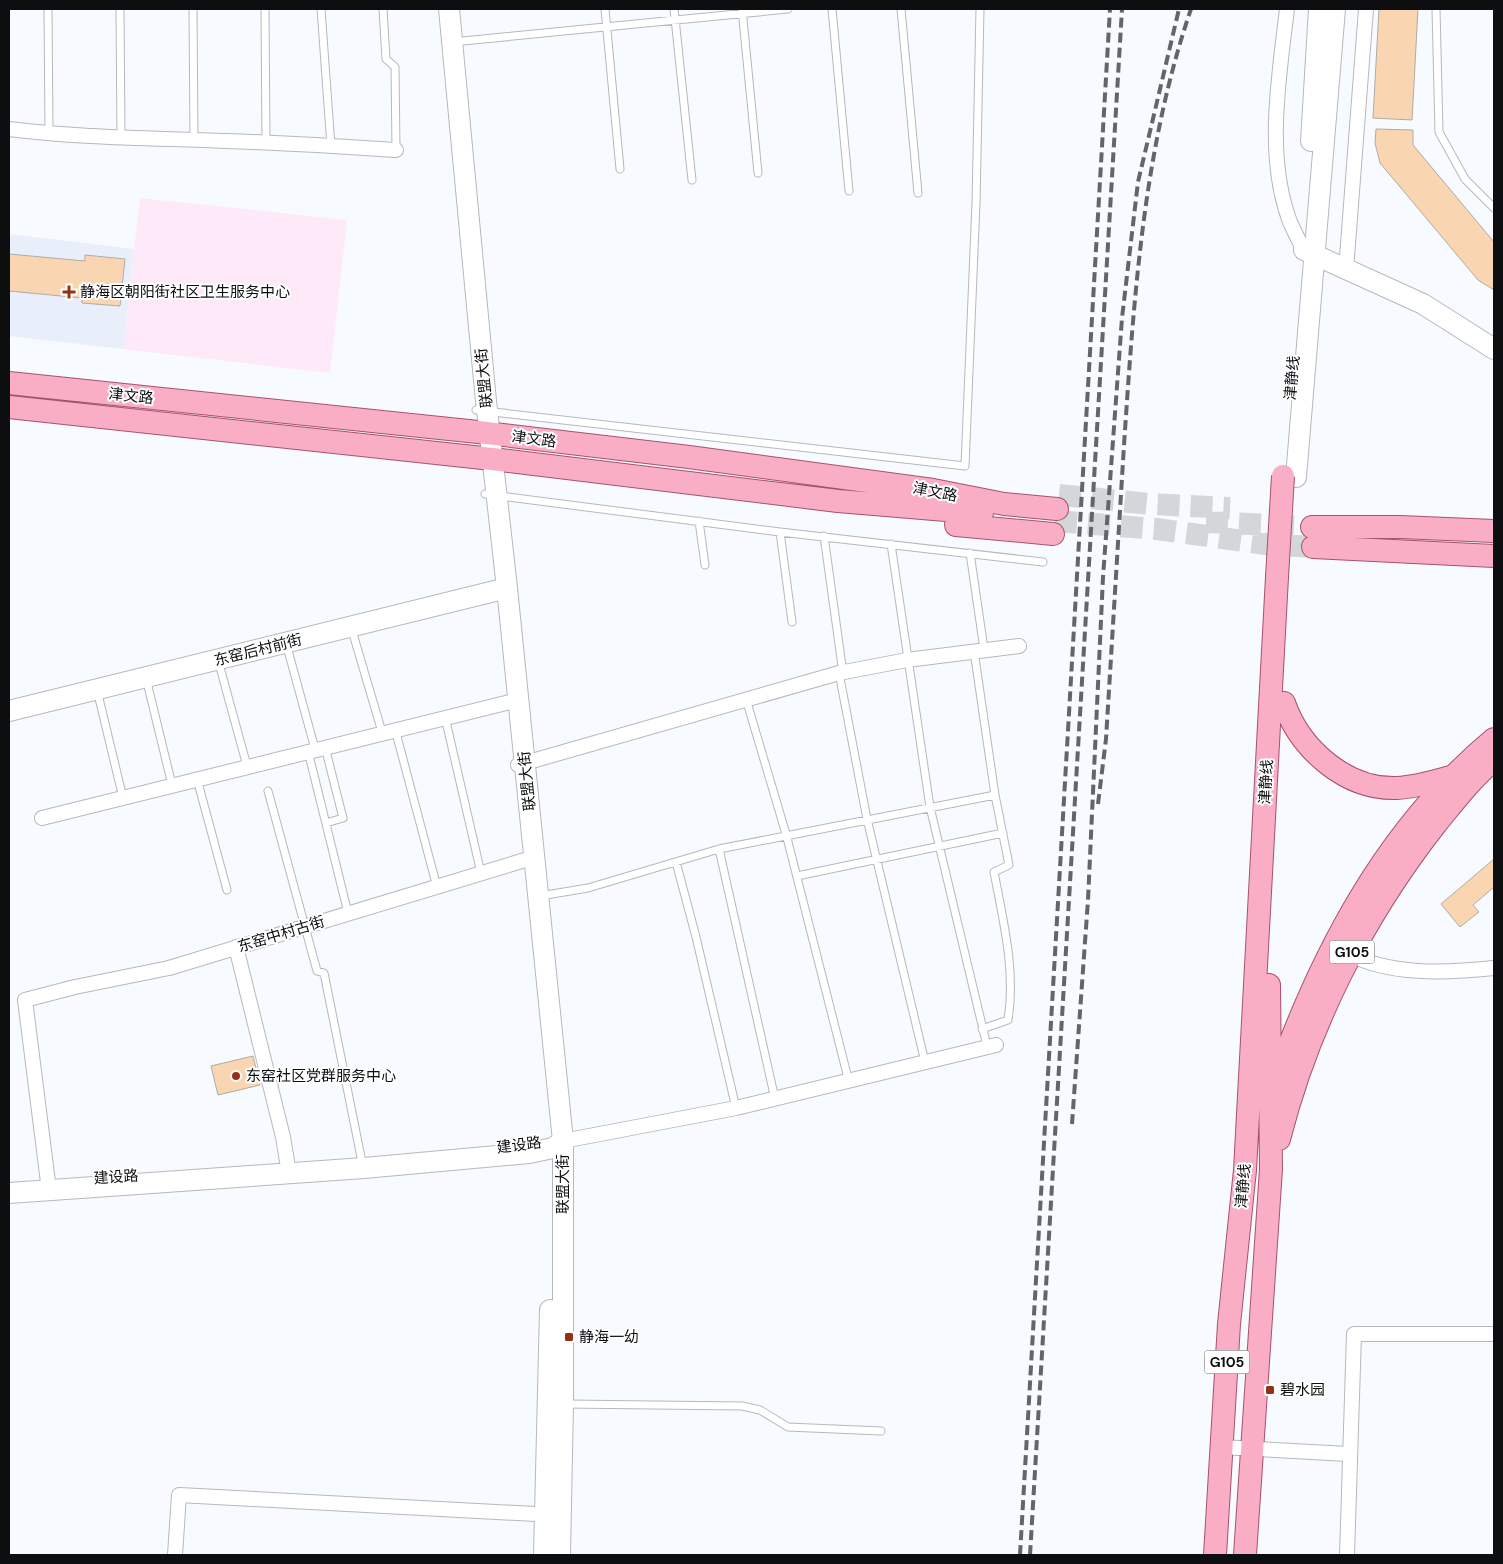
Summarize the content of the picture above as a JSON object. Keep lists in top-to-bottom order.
{
  "streets": {
    "main road": [
      "联盟大街",
      "津静线",
      "津文路",
      "东窑后村前街",
      "G105",
      "建设路"
    ],
    "street": ["东窑中村古街"]
  },
  "crossings": [
    ["联盟大街", "津文路"],
    ["联盟大街", "东窑后村前街"],
    ["联盟大街", "东窑中村古街"],
    ["联盟大街", "建设路"],
    ["津静线", "G105"],
    ["东窑中村古街", "建设路"]
  ],
  "places": {
    "health": ["静海区朝阳街社区卫生服务中心"],
    "other": ["东窑社区党群服务中心"],
    "transit": ["静海一幼", "碧水园"]
  }
}
